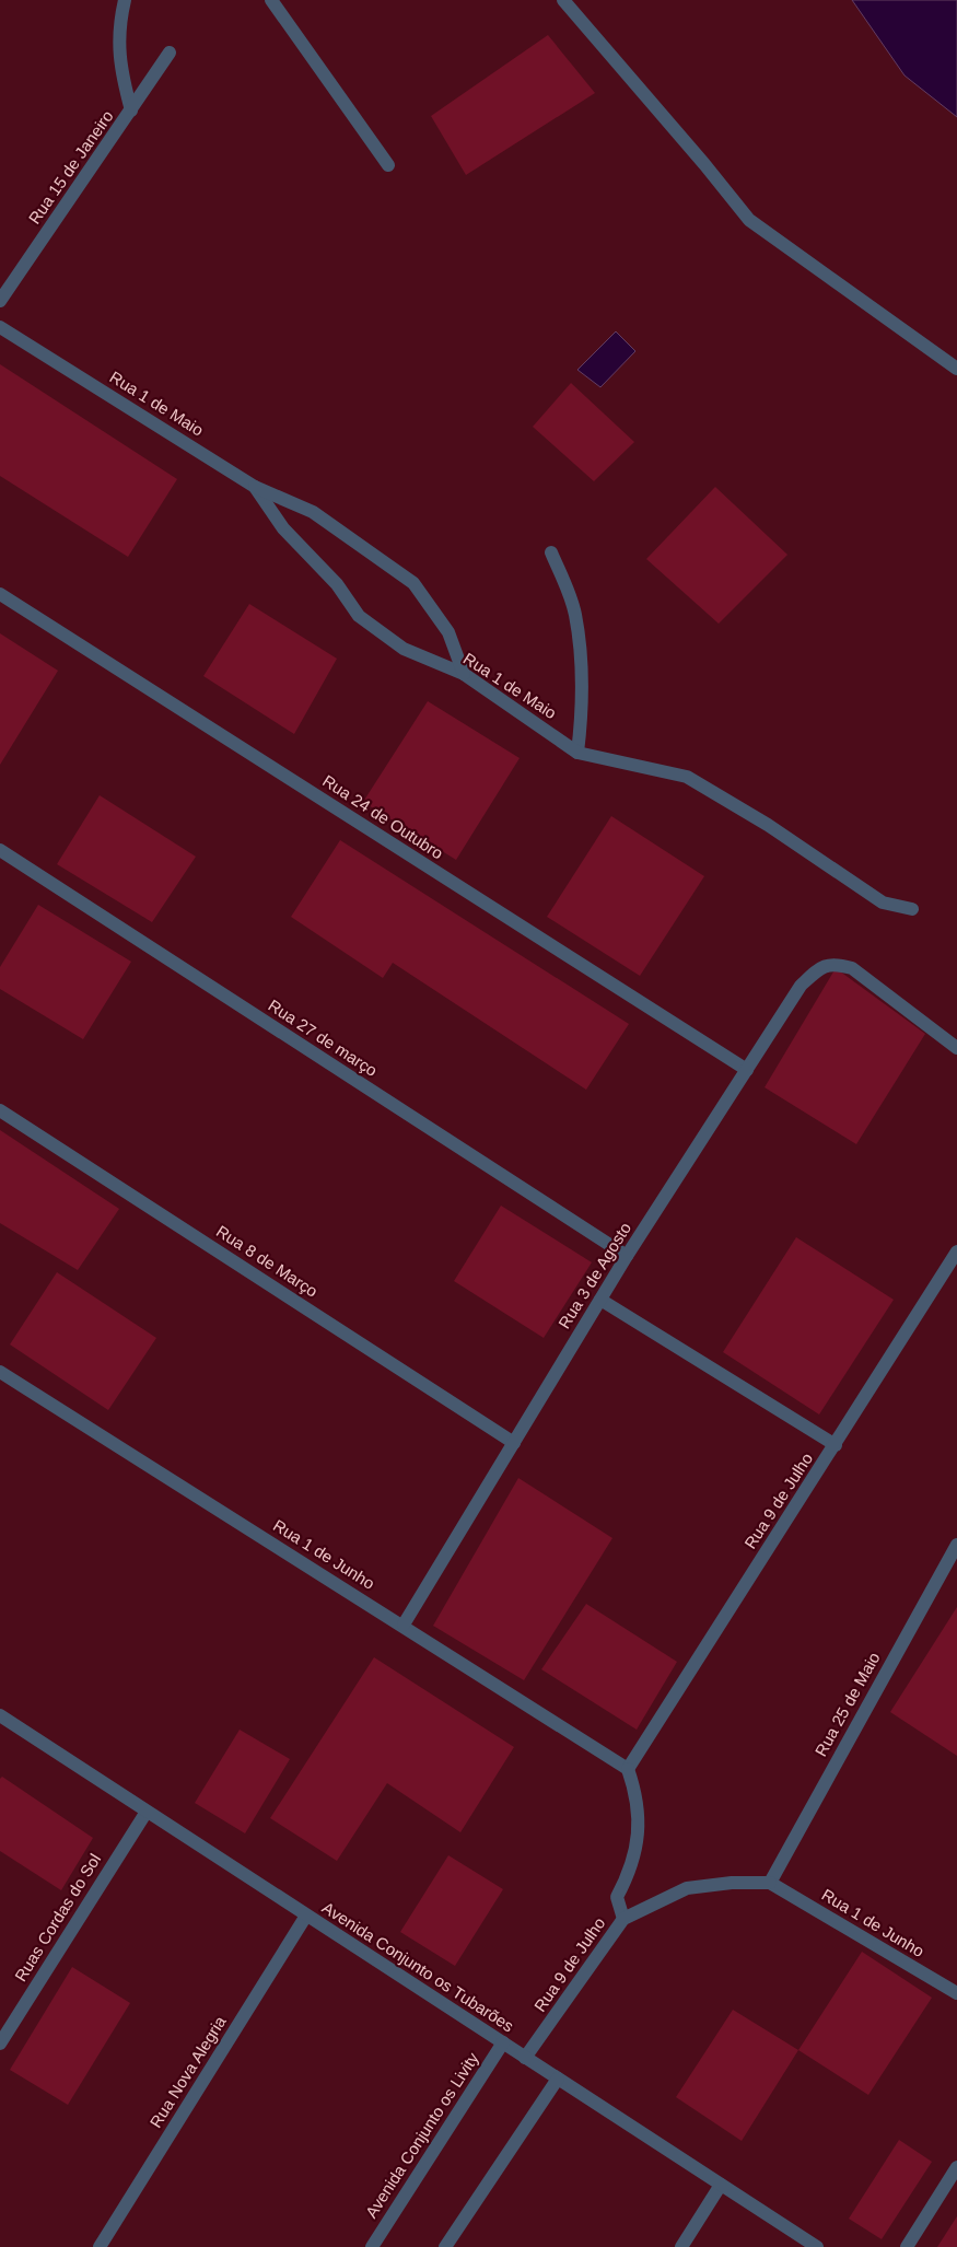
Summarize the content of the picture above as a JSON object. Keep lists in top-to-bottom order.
{
  "streets": {
    "street": [
      "Rua 15 de Janeiro",
      "Rua 1 de Maio",
      "Rua 24 de Outubro",
      "Rua 27 de março",
      "Rua 8 de Março",
      "Rua 3 de Agosto",
      "Rua 9 de Julho",
      "Rua 1 de Junho",
      "Rua 25 de Maio",
      "Ruas Cordas do Sol",
      "Avenida Conjunto os Tubarões",
      "Rua Nova Alegria",
      "Avenida Conjunto os Livity"
    ]
  },
  "crossings": [
    ["Rua 24 de Outubro", "Rua 3 de Agosto"],
    ["Rua 27 de março", "Rua 3 de Agosto"],
    ["Rua 8 de Março", "Rua 3 de Agosto"],
    ["Rua 3 de Agosto", "Rua 1 de Junho"],
    ["Rua 9 de Julho", "Rua 1 de Junho"],
    ["Rua 9 de Julho", "Avenida Conjunto os Tubarões"],
    ["Rua 1 de Junho", "Rua 25 de Maio"],
    ["Ruas Cordas do Sol", "Avenida Conjunto os Tubarões"],
    ["Avenida Conjunto os Tubarões", "Rua Nova Alegria"],
    ["Avenida Conjunto os Tubarões", "Avenida Conjunto os Livity"]
  ]
}
